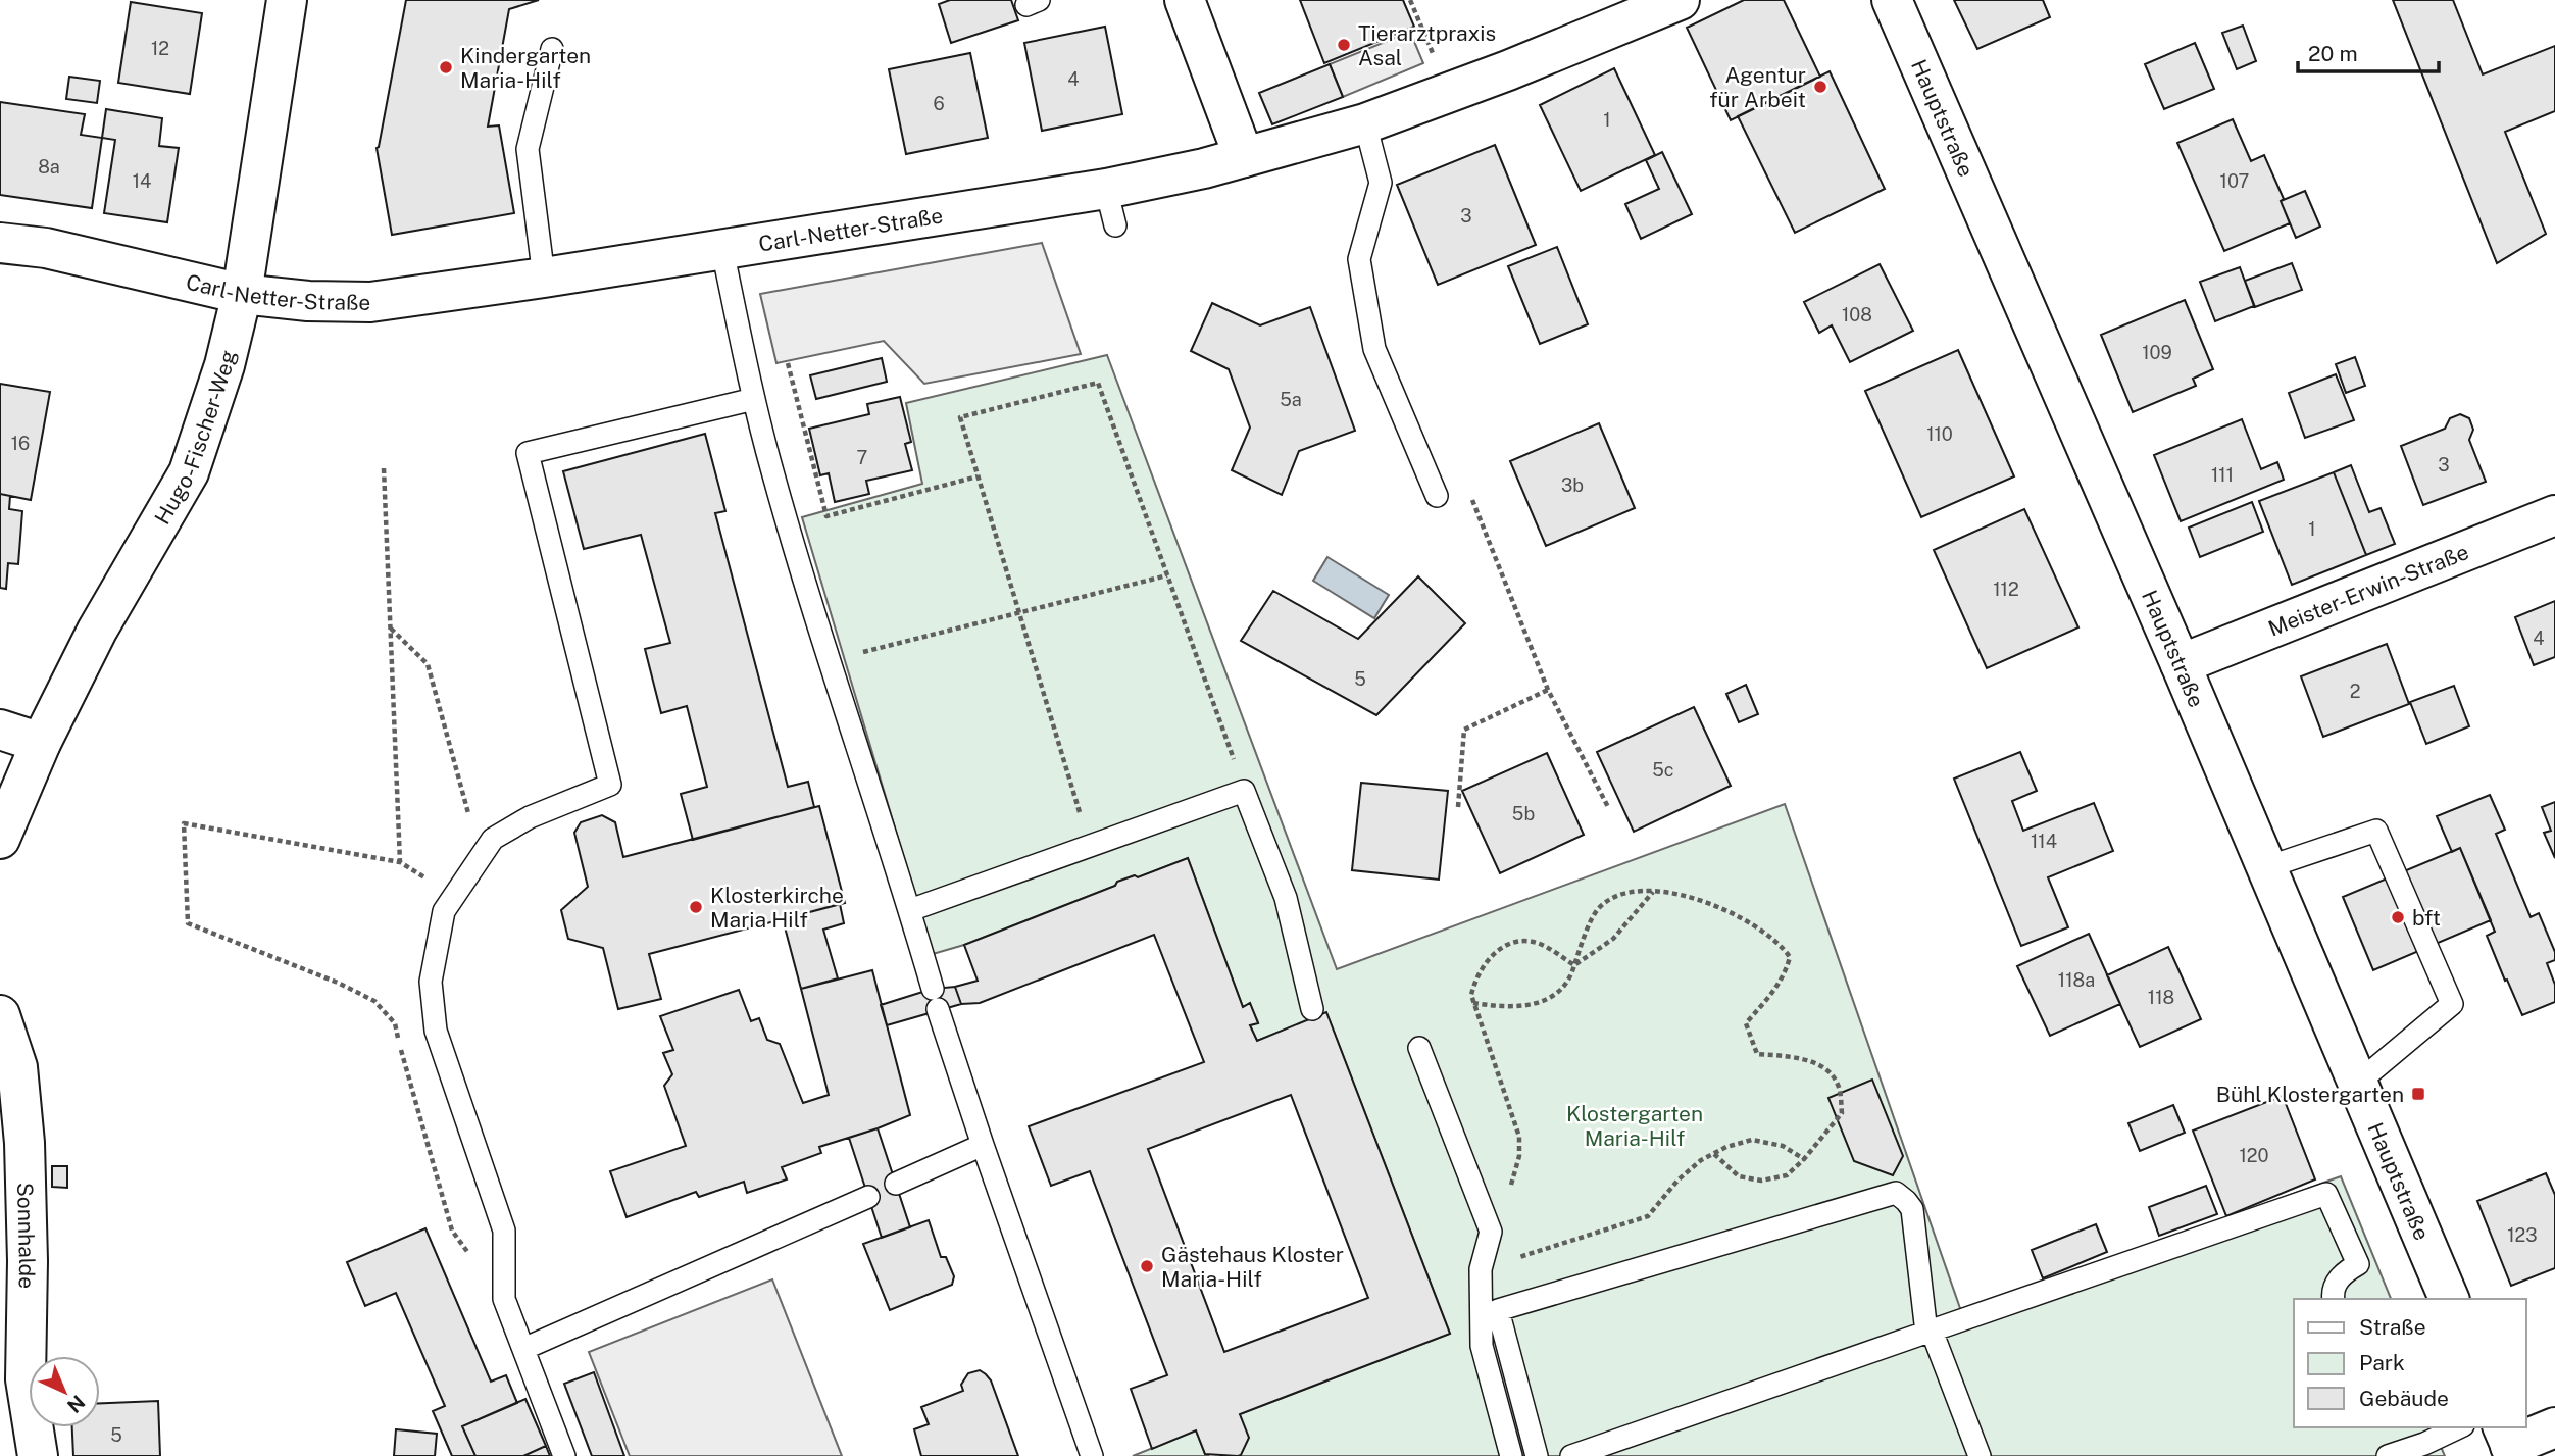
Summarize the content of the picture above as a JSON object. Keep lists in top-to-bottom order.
{
  "streets": {
    "street": [
      "Hauptstraße",
      "Carl-Netter-Straße",
      "Hugo-Fischer-Weg",
      "Meister-Erwin-Straße",
      "Sonnhalde"
    ]
  },
  "crossings": [
    ["Hauptstraße", "Meister-Erwin-Straße"],
    ["Carl-Netter-Straße", "Hugo-Fischer-Weg"]
  ],
  "parks": ["Klostergarten Maria-Hilf"],
  "places": {
    "other": [
      "Tierarztpraxis Asal",
      "Kindergarten Maria-Hilf",
      "Agentur für Arbeit",
      "Klosterkirche Maria Hilf",
      "bft",
      "Gästehaus Kloster Maria-Hilf"
    ],
    "transit": ["Bühl Klostergarten"]
  },
  "house_numbers": [
    "12",
    "4",
    "6",
    "1",
    "8a",
    "14",
    "107",
    "3",
    "108",
    "109",
    "5a",
    "110",
    "16",
    "7",
    "3",
    "111",
    "3b",
    "1",
    "112",
    "4",
    "5",
    "2",
    "5c",
    "5b",
    "114",
    "118a",
    "118",
    "120",
    "123",
    "5"
  ],
  "legend": ["Straße", "Park", "Gebäude"],
  "scale_bar": "20 m",
  "north": "bottom right"
}
